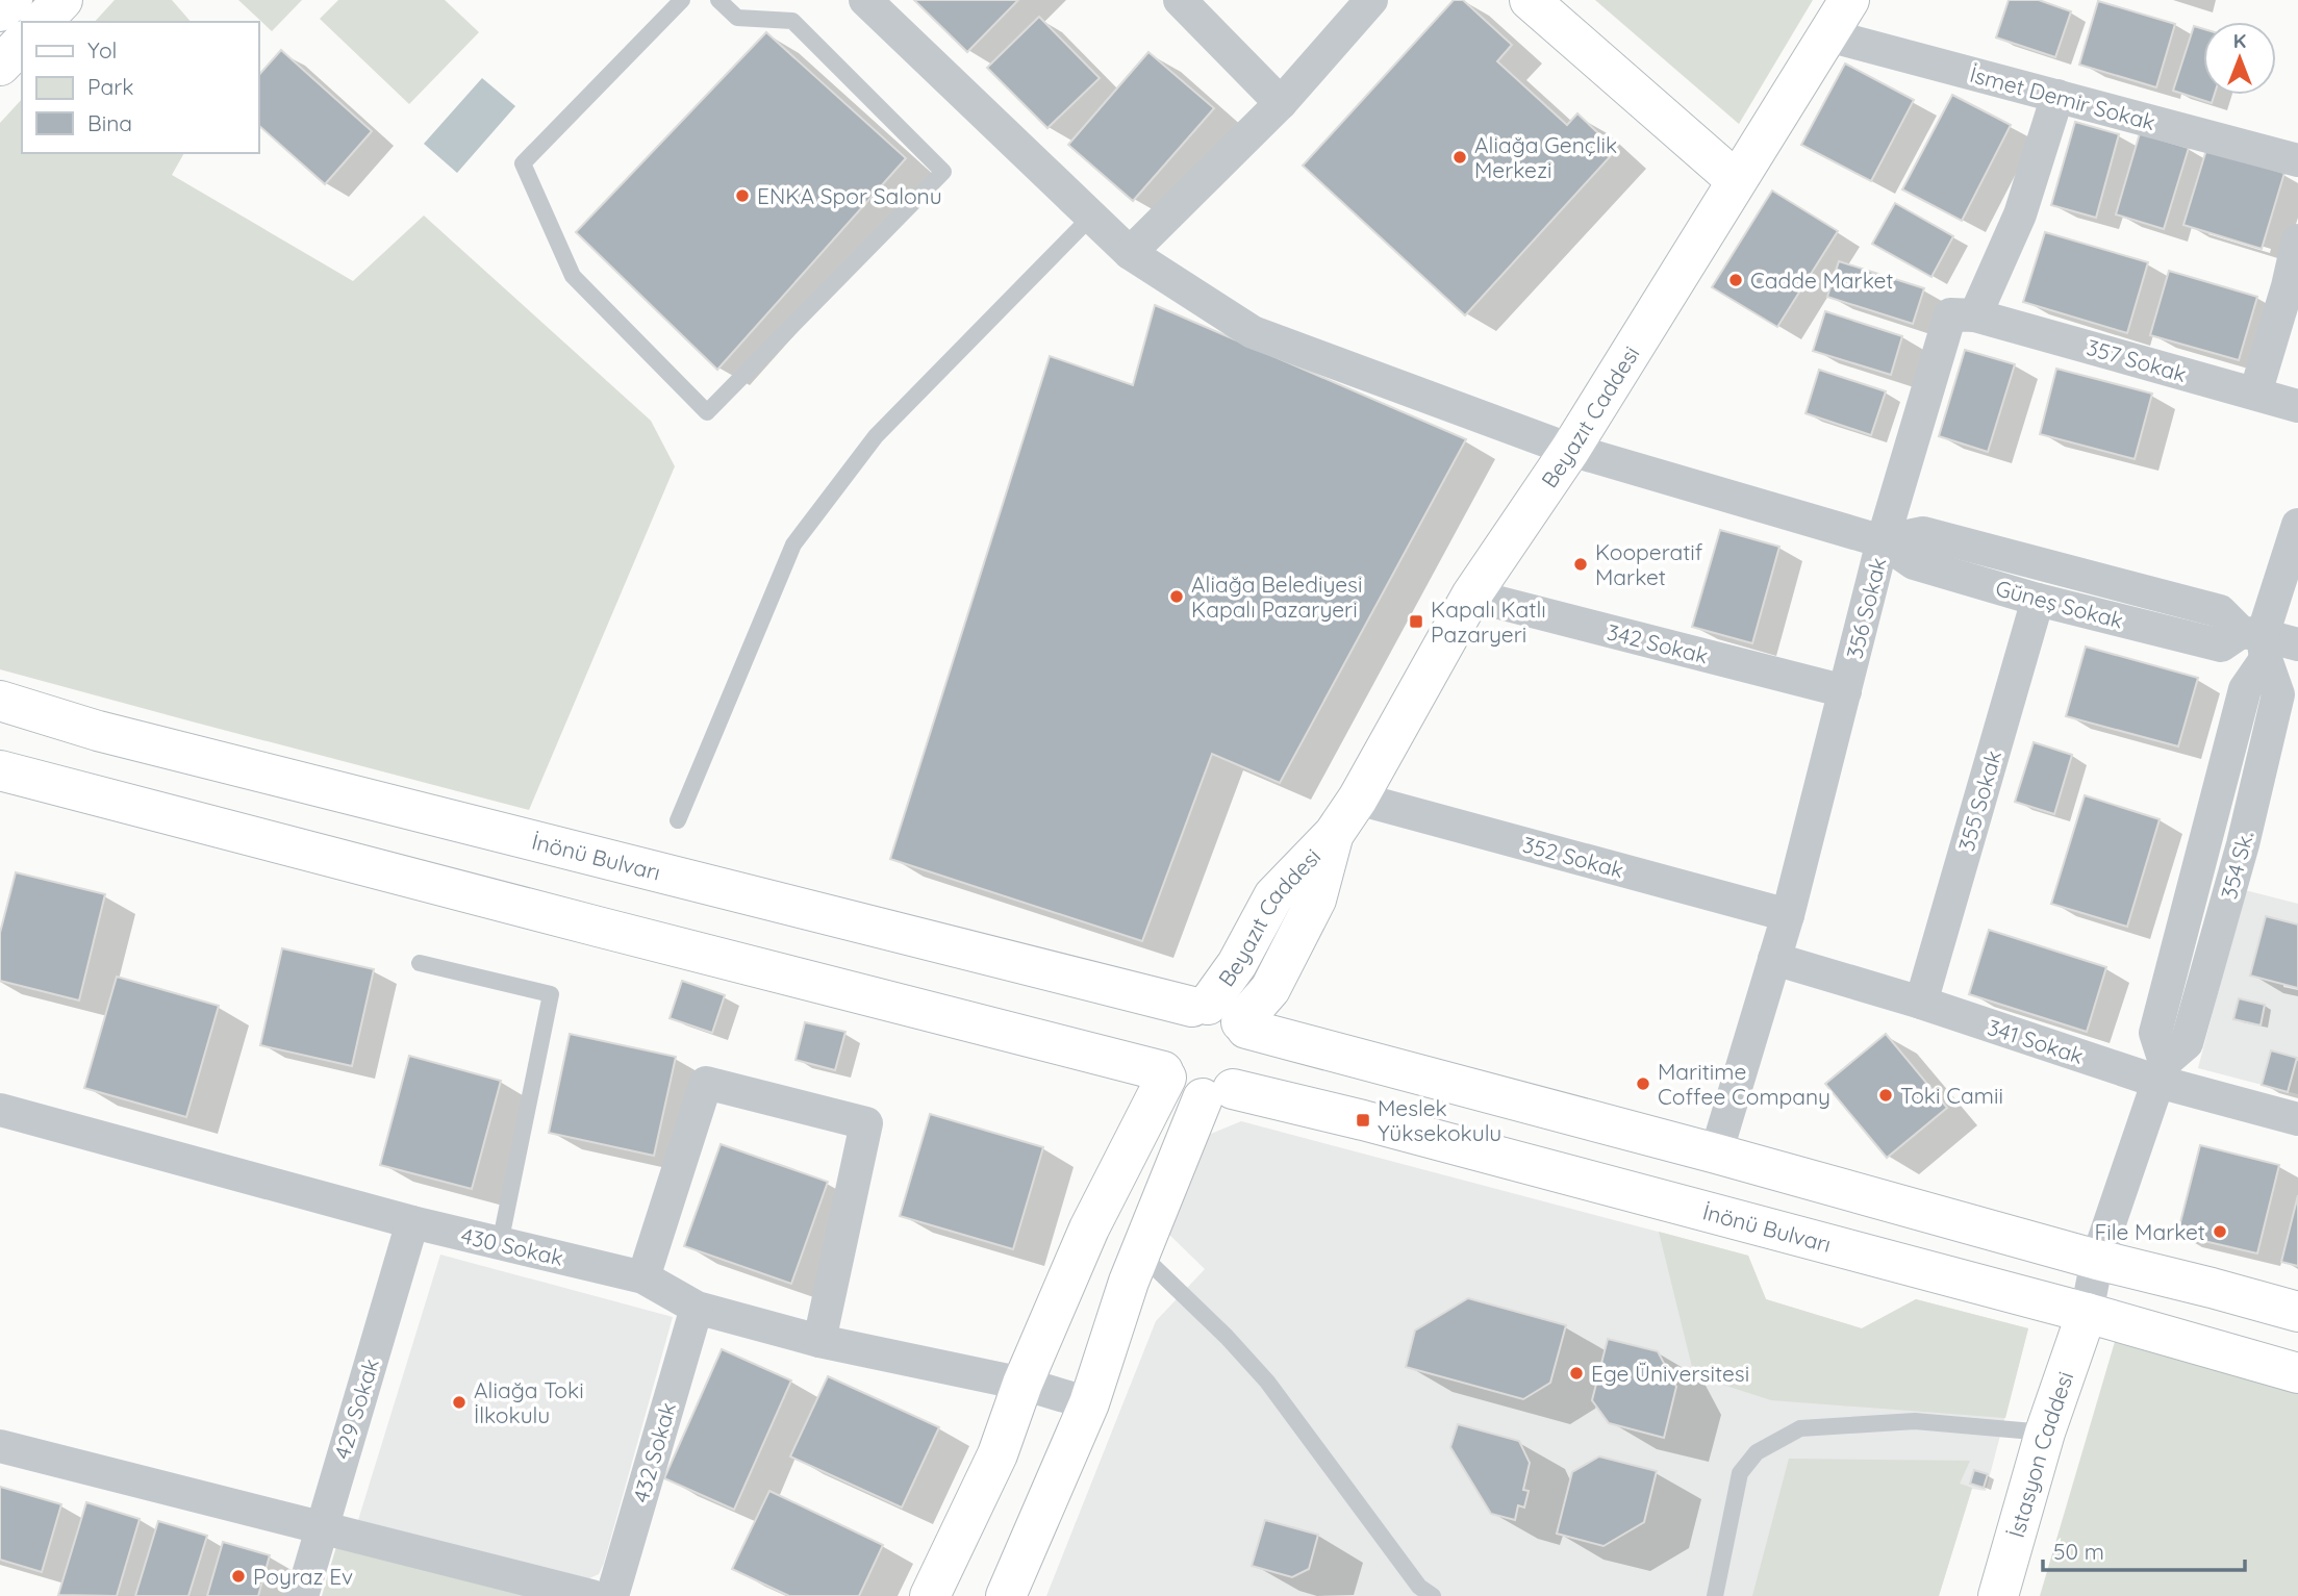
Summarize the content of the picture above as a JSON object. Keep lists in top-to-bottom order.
{
  "streets": {
    "street": [
      "İsmet Demir Sokak",
      "357 Sokak",
      "Beyazıt Caddesi",
      "Güneş Sokak",
      "356 Sokak",
      "342 Sokak",
      "355 Sokak",
      "İnönü Bulvarı",
      "352 Sokak",
      "354 Sk.",
      "341 Sokak",
      "430 Sokak",
      "429 Sokak",
      "432 Sokak",
      "İstasyon Caddesi"
    ]
  },
  "crossings": [
    ["İsmet Demir Sokak", "Beyazıt Caddesi"],
    ["357 Sokak", "356 Sokak"],
    ["Beyazıt Caddesi", "Güneş Sokak"],
    ["Beyazıt Caddesi", "342 Sokak"],
    ["Beyazıt Caddesi", "İnönü Bulvarı"],
    ["Beyazıt Caddesi", "352 Sokak"],
    ["Güneş Sokak", "356 Sokak"],
    ["Güneş Sokak", "355 Sokak"],
    ["Güneş Sokak", "354 Sk."],
    ["356 Sokak", "342 Sokak"],
    ["356 Sokak", "İnönü Bulvarı"],
    ["356 Sokak", "352 Sokak"],
    ["356 Sokak", "341 Sokak"],
    ["355 Sokak", "341 Sokak"],
    ["İnönü Bulvarı", "354 Sk."],
    ["İnönü Bulvarı", "İstasyon Caddesi"],
    ["354 Sk.", "341 Sokak"],
    ["354 Sk.", "İstasyon Caddesi"],
    ["430 Sokak", "429 Sokak"],
    ["430 Sokak", "432 Sokak"]
  ],
  "places": {
    "other": [
      "Aliağa Gençlik Merkezi",
      "ENKA Spor Salonu",
      "Cadde Market",
      "Kooperatif Market",
      "Aliağa Belediyesi Kapalı Pazaryeri",
      "Maritime Coffee Company",
      "Toki Camii",
      "File Market",
      "Ege Üniversitesi",
      "Aliağa Toki İlkokulu",
      "Poyraz Ev"
    ],
    "transit": ["Kapalı Katlı Pazaryeri", "Meslek Yüksekokulu"]
  },
  "legend": ["Yol", "Park", "Bina"],
  "scale_bar": "50 m",
  "north": "top"
}
